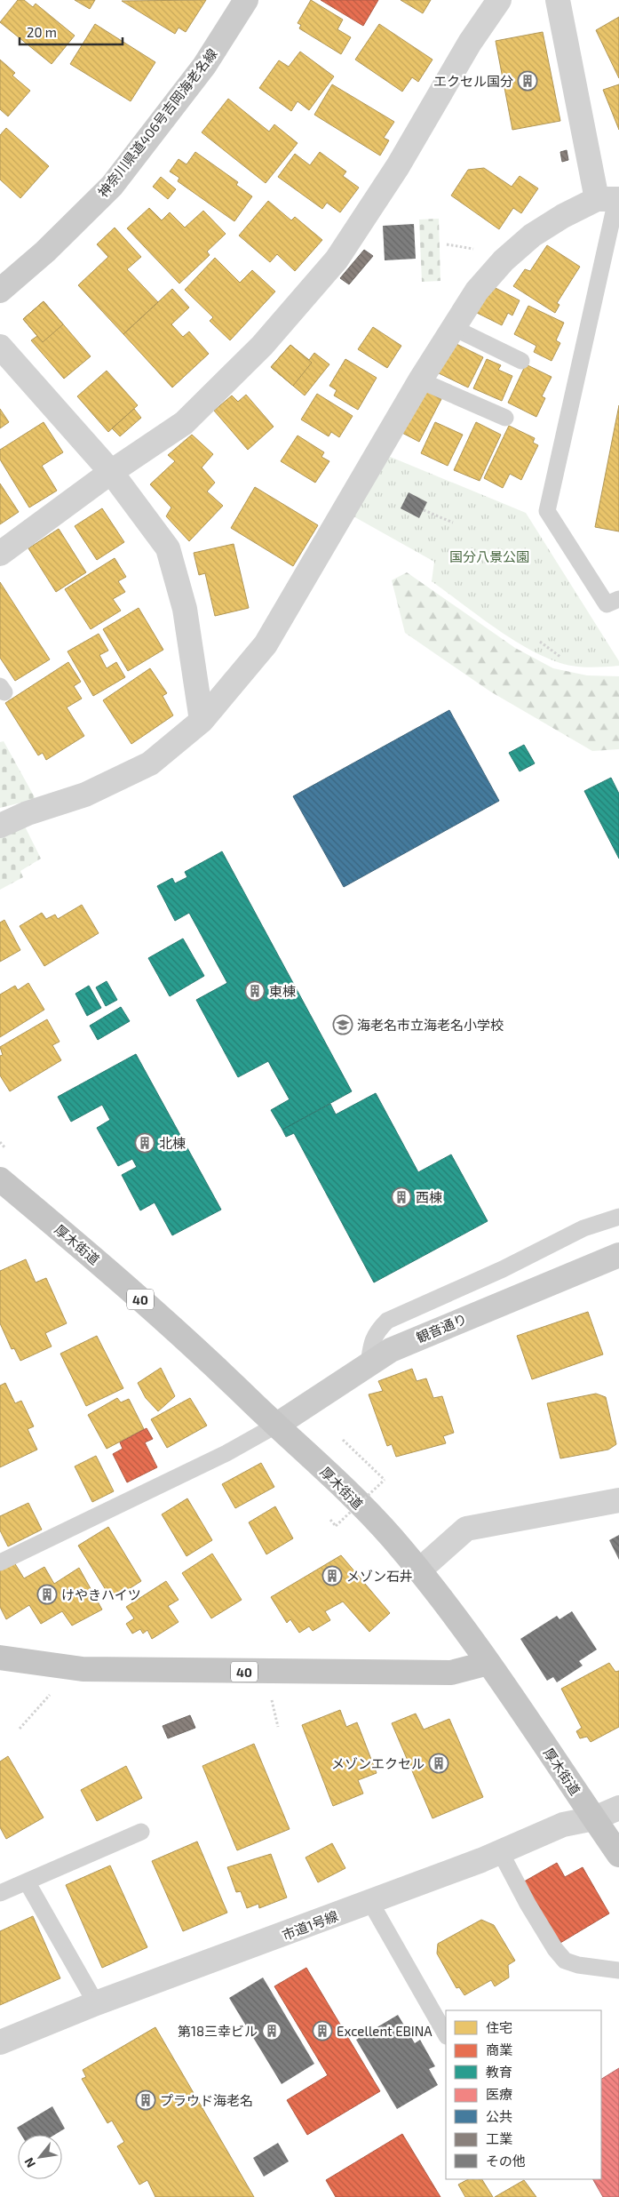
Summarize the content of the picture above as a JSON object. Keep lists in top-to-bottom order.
{
  "streets": {
    "main road": [
      "神奈川県道406号吉岡海老名線",
      "厚木街道",
      "40",
      "観音通り"
    ],
    "street": ["市道1号線"]
  },
  "crossings": [
    ["厚木街道", "40"],
    ["厚木街道", "観音通り"],
    ["厚木街道", "市道1号線"]
  ],
  "parks": ["国分八景公園"],
  "places": {
    "building": [
      "エクセル国分",
      "東棟",
      "北棟",
      "西棟",
      "メゾン石井",
      "けやきハイツ",
      "メゾンエクセル",
      "第18三幸ビル",
      "Excellent EBINA",
      "プラウド海老名"
    ],
    "school or university": ["海老名市立海老名小学校"]
  },
  "legend": [
    "住宅",
    "商業",
    "教育",
    "医療",
    "公共",
    "工業",
    "その他"
  ],
  "scale_bar": "20 m",
  "north": "bottom left"
}
